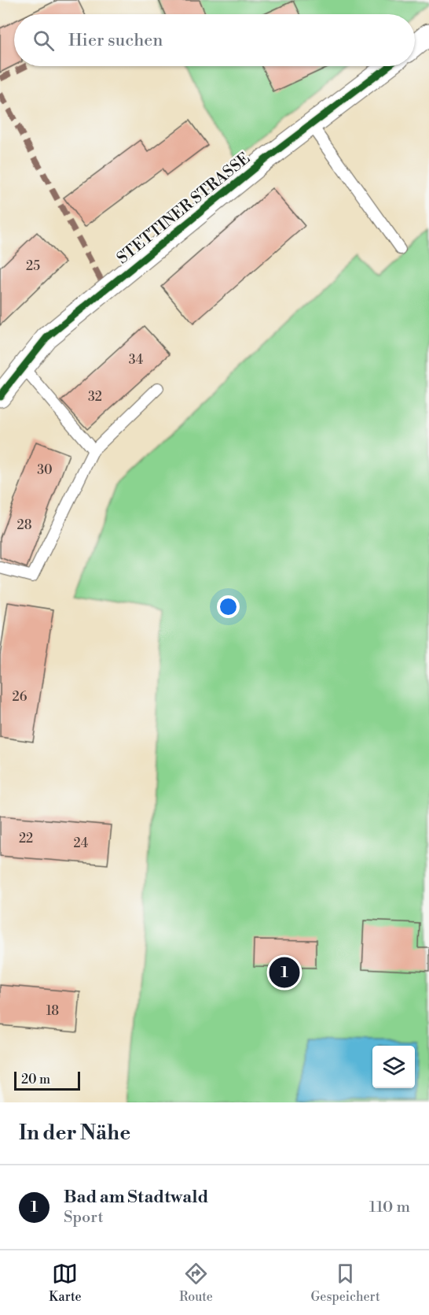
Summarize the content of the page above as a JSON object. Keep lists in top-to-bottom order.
{
  "streets": {
    "street": ["STETTINER STRASSE"]
  },
  "house_numbers": [
    "25",
    "34",
    "32",
    "30",
    "28",
    "26",
    "22",
    "24",
    "18"
  ],
  "scale_bar": "20 m",
  "page": {
    "search": "Hier suchen",
    "pins": "1",
    "scale": "20 m",
    "heading": "In der Nähe",
    "list": [
      {
        "mark": "1",
        "name": "Bad am Stadtwald",
        "note": "Sport",
        "value": "110 m"
      }
    ],
    "nav": ["Karte", "Route", "Gespeichert"]
  }
}
